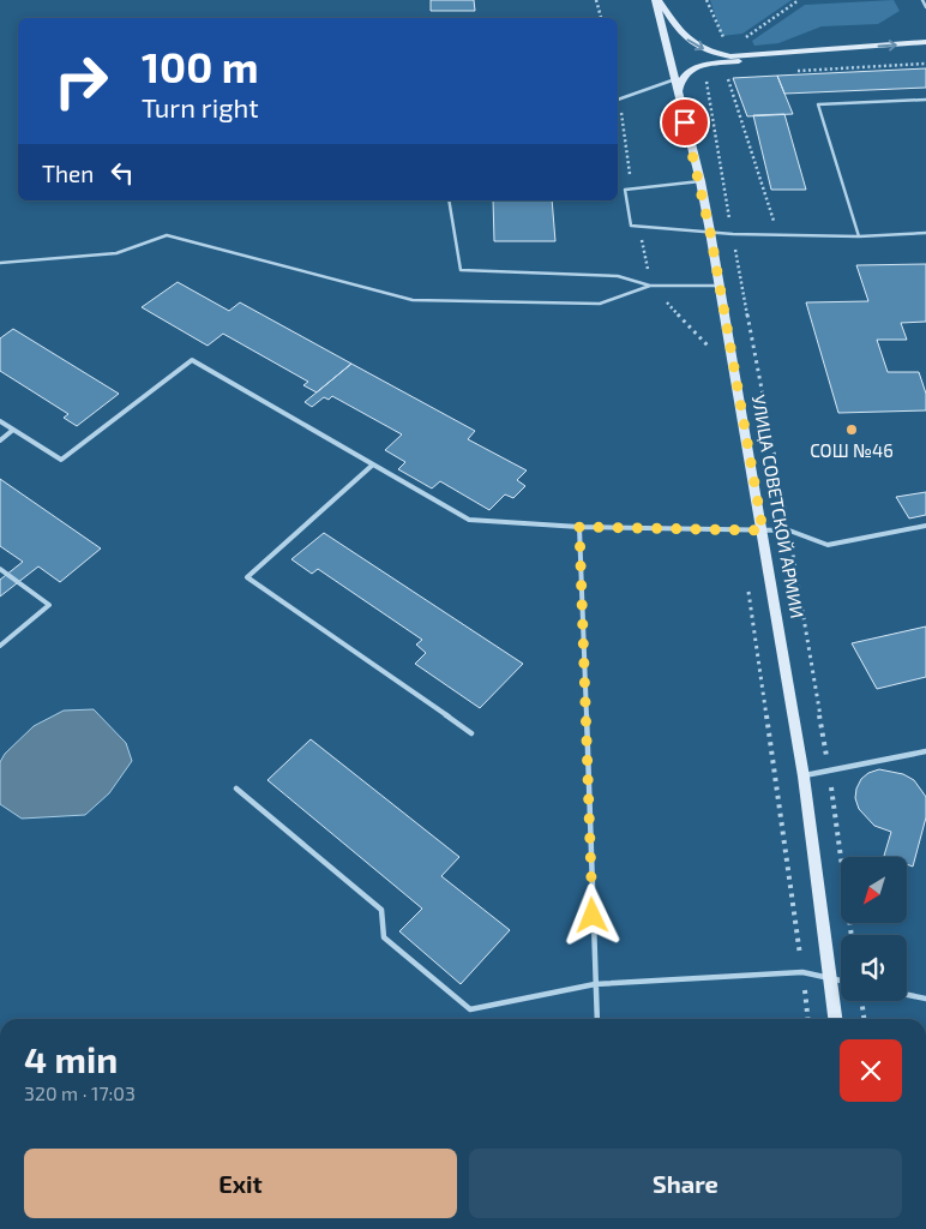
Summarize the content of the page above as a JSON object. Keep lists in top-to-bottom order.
{
  "streets": {
    "street": ["УЛИЦА СОВЕТСКОЙ АРМИИ"]
  },
  "places": ["СОШ №46"],
  "north": "bottom left",
  "page": {
    "turn": ["100 m", "Turn right"],
    "then": "Then",
    "heading": ["4 min", "320 m · 17:03"],
    "buttons": ["Exit", "Share"]
  }
}
